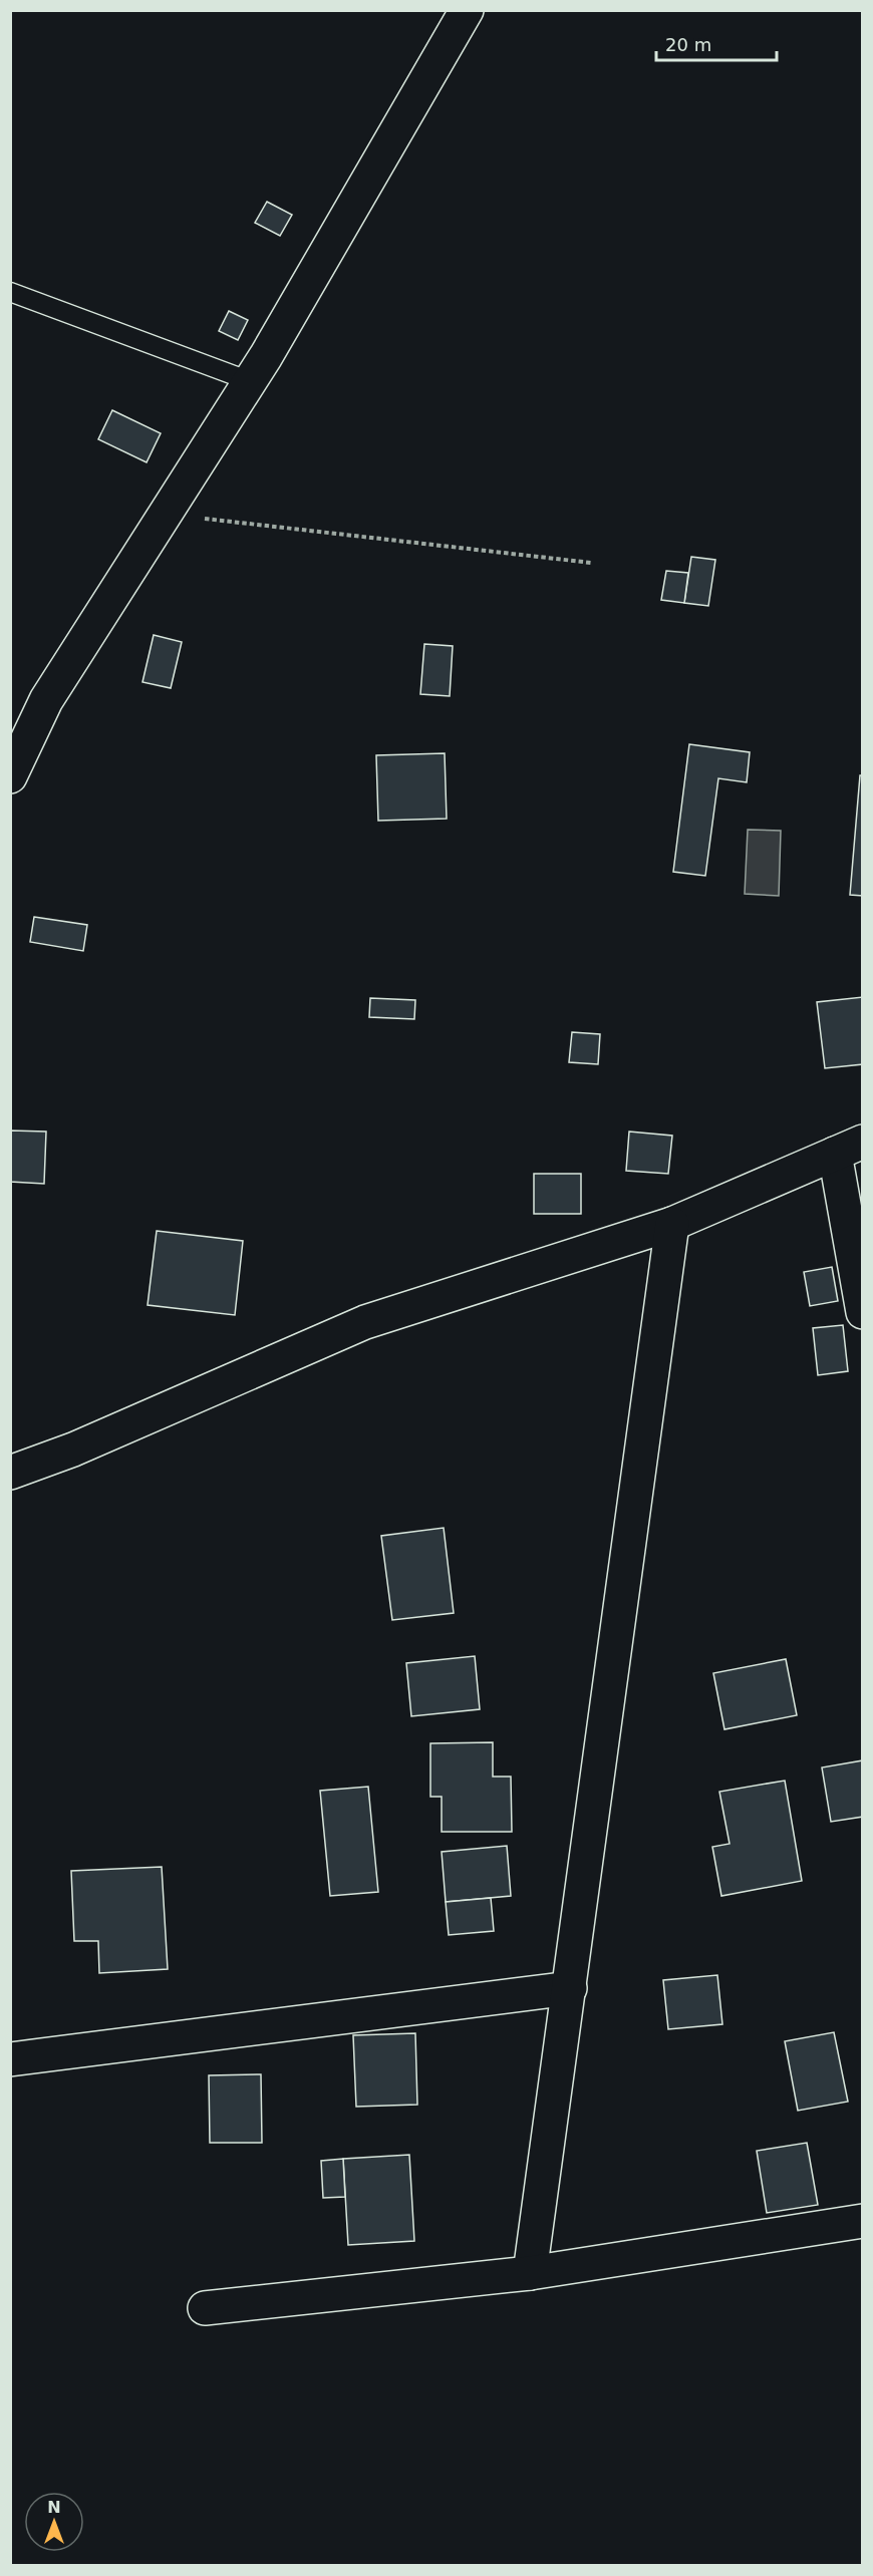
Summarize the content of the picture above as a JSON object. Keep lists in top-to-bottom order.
{
  "scale_bar": "20 m",
  "north": "top"
}
